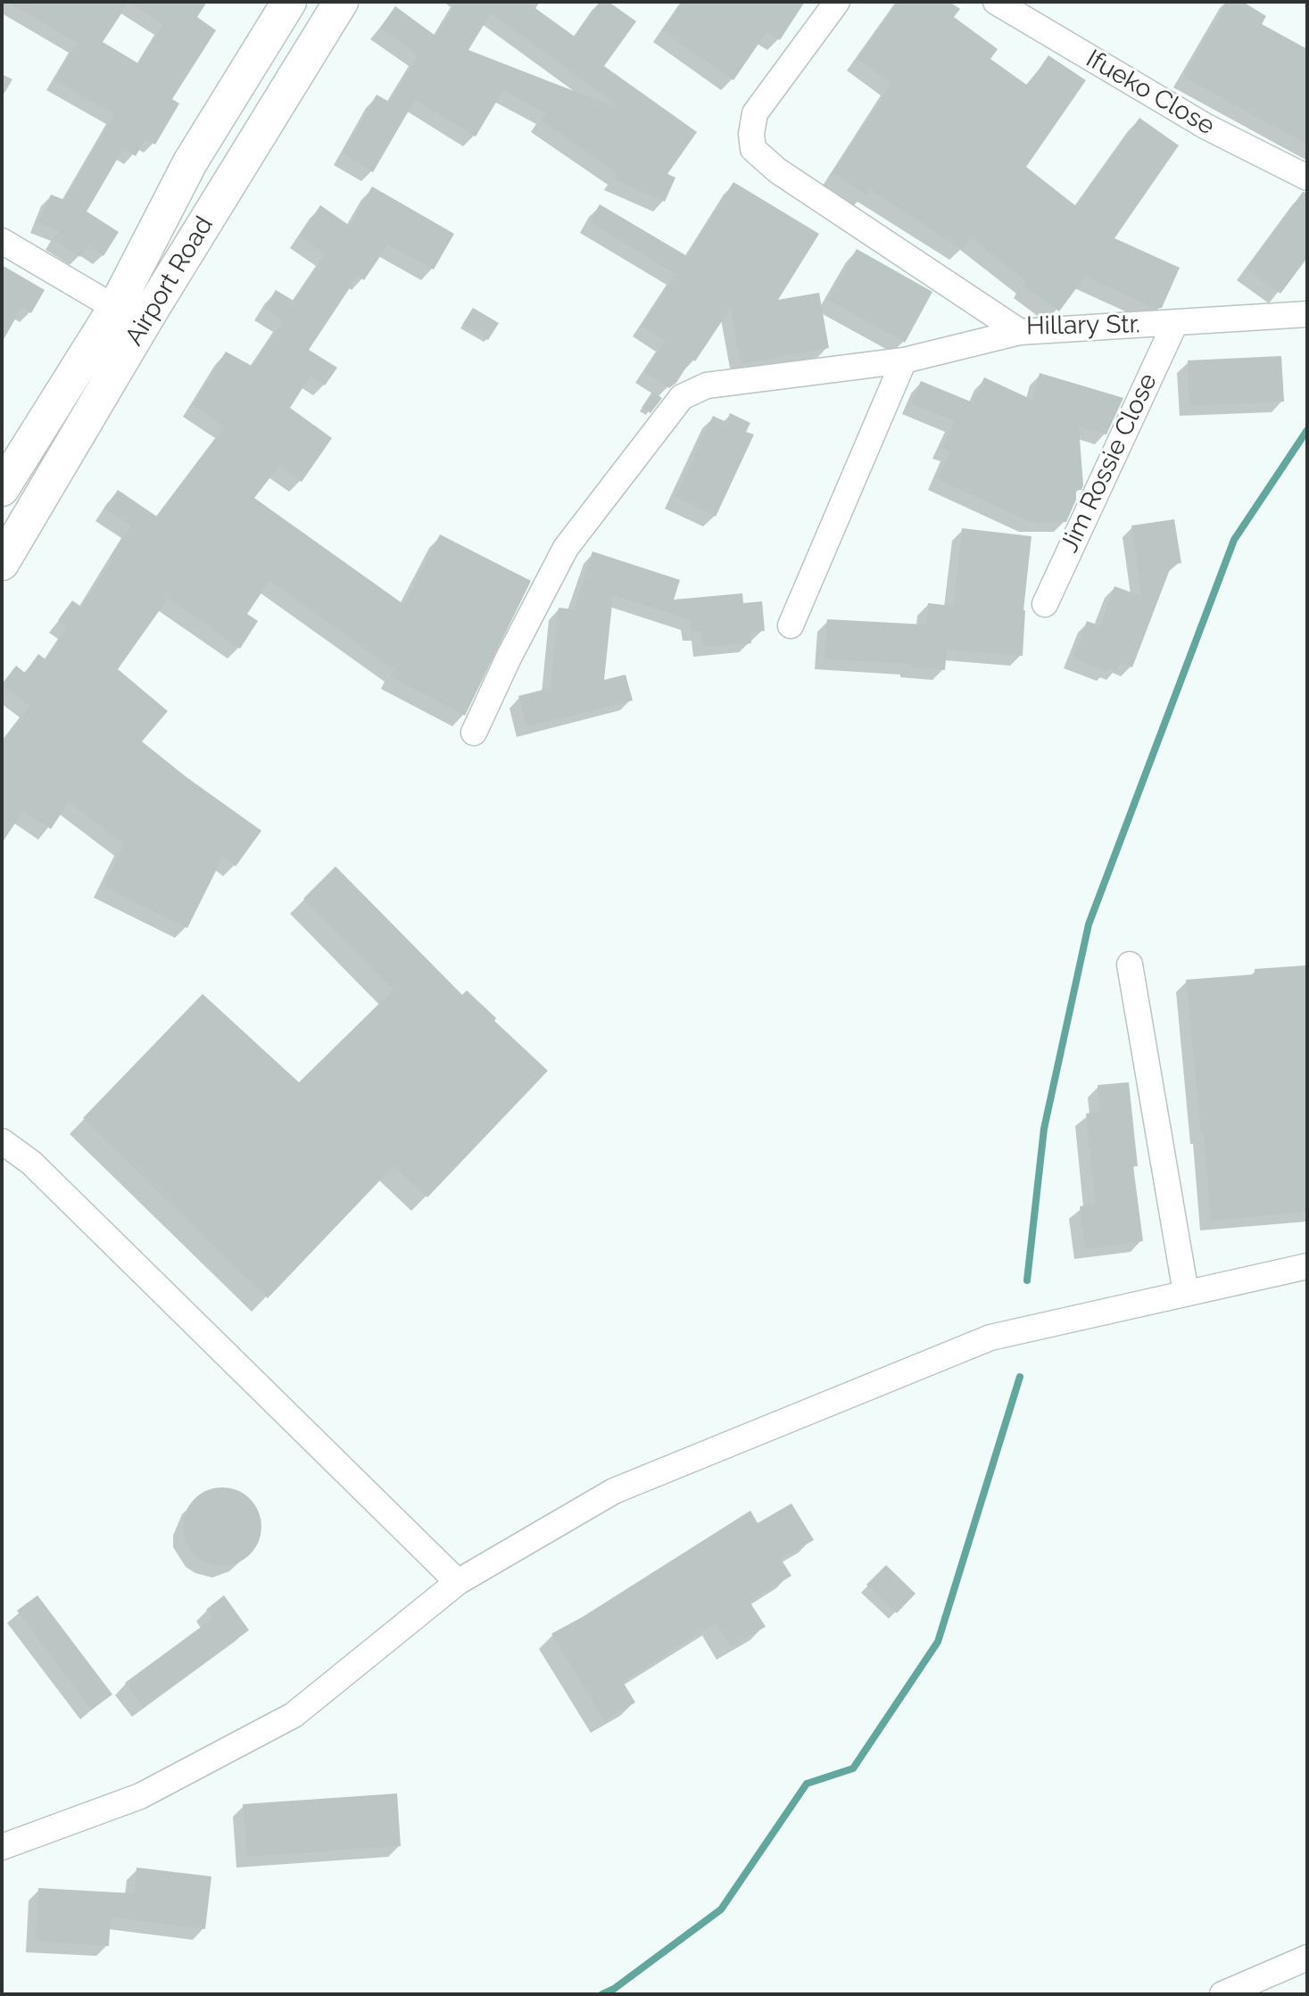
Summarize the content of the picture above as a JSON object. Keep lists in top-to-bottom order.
{
  "streets": {
    "main road": ["Airport Road"],
    "street": ["Ifueko Close", "Hillary Str.", "Jim Rossie Close"]
  },
  "crossings": [
    ["Hillary Str.", "Jim Rossie Close"]
  ]
}
